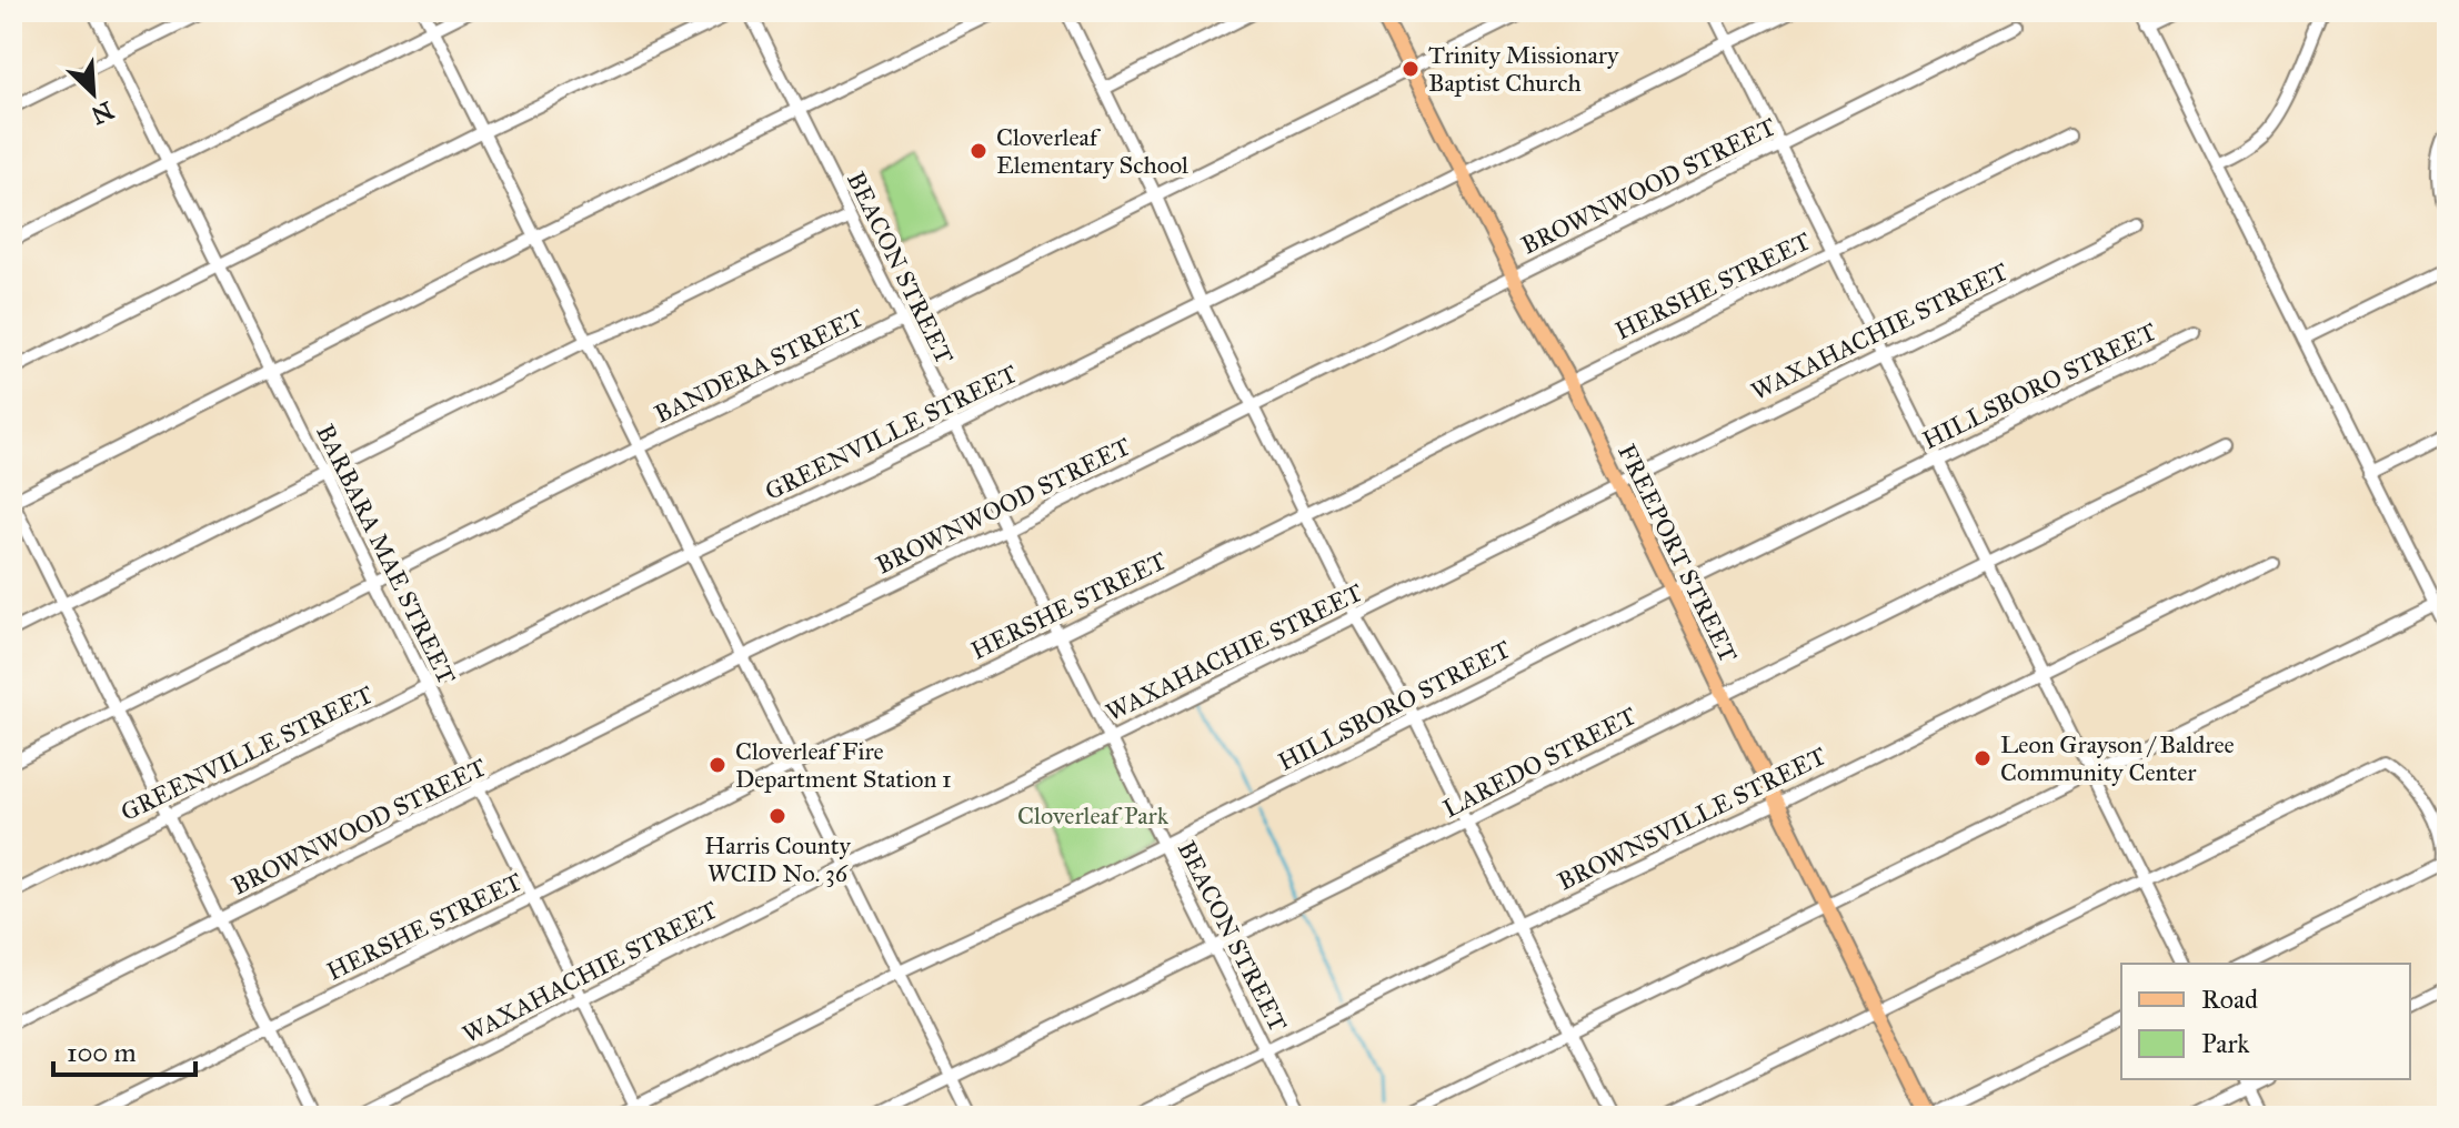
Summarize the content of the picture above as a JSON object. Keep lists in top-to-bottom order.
{
  "streets": {
    "main road": ["FREEPORT STREET"],
    "street": [
      "BROWNWOOD STREET",
      "BEACON STREET",
      "HERSHE STREET",
      "WAXAHACHIE STREET",
      "BANDERA STREET",
      "HILLSBORO STREET",
      "GREENVILLE STREET",
      "BARBARA MAE STREET",
      "LAREDO STREET",
      "BROWNSVILLE STREET"
    ]
  },
  "crossings": [
    ["BROWNWOOD STREET", "BEACON STREET"],
    ["BROWNWOOD STREET", "FREEPORT STREET"],
    ["BROWNWOOD STREET", "BARBARA MAE STREET"],
    ["BEACON STREET", "HERSHE STREET"],
    ["BEACON STREET", "WAXAHACHIE STREET"],
    ["BEACON STREET", "BANDERA STREET"],
    ["BEACON STREET", "HILLSBORO STREET"],
    ["BEACON STREET", "GREENVILLE STREET"],
    ["BEACON STREET", "LAREDO STREET"],
    ["BEACON STREET", "BROWNSVILLE STREET"],
    ["HERSHE STREET", "FREEPORT STREET"],
    ["HERSHE STREET", "BARBARA MAE STREET"],
    ["WAXAHACHIE STREET", "FREEPORT STREET"],
    ["WAXAHACHIE STREET", "BARBARA MAE STREET"],
    ["BANDERA STREET", "FREEPORT STREET"],
    ["BANDERA STREET", "BARBARA MAE STREET"],
    ["HILLSBORO STREET", "FREEPORT STREET"],
    ["HILLSBORO STREET", "BARBARA MAE STREET"],
    ["GREENVILLE STREET", "FREEPORT STREET"],
    ["GREENVILLE STREET", "BARBARA MAE STREET"],
    ["FREEPORT STREET", "LAREDO STREET"],
    ["FREEPORT STREET", "BROWNSVILLE STREET"]
  ],
  "parks": ["Cloverleaf Park"],
  "places": [
    "Trinity Missionary Baptist Church",
    "Cloverleaf Elementary School",
    "Leon Grayson / Baldree Community Center",
    "Cloverleaf Fire Department Station 1",
    "Harris County WCID No. 36"
  ],
  "legend": ["Road", "Park"],
  "scale_bar": "100 m",
  "north": "bottom right"
}
